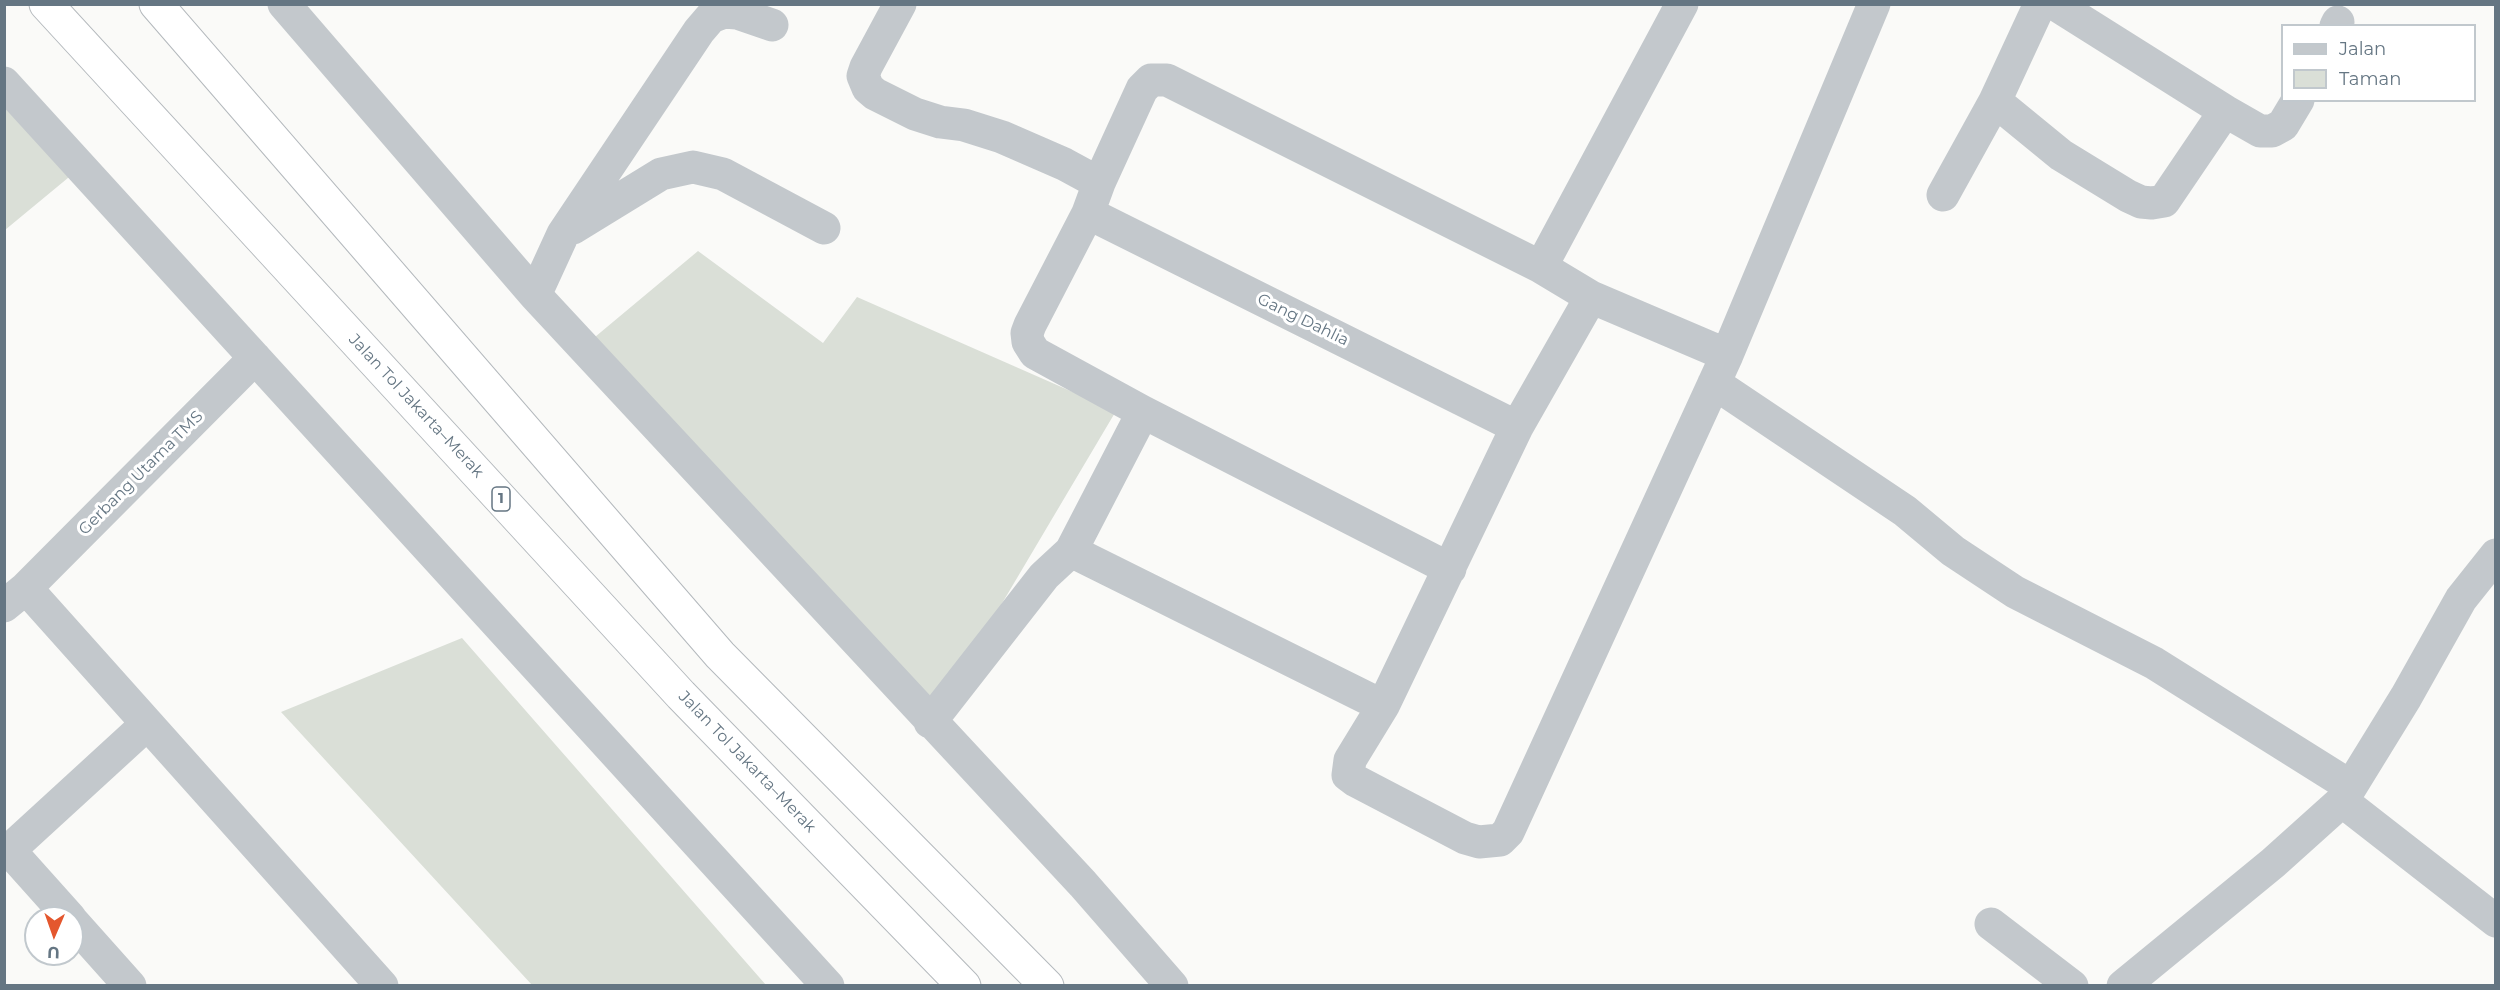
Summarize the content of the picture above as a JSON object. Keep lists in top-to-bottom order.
{
  "streets": {
    "highway": ["Jalan Tol Jakarta–Merak", "1"],
    "street": ["Gang Dahlia", "Gerbang Utama TMS"]
  },
  "legend": ["Jalan", "Taman"],
  "north": "bottom"
}
